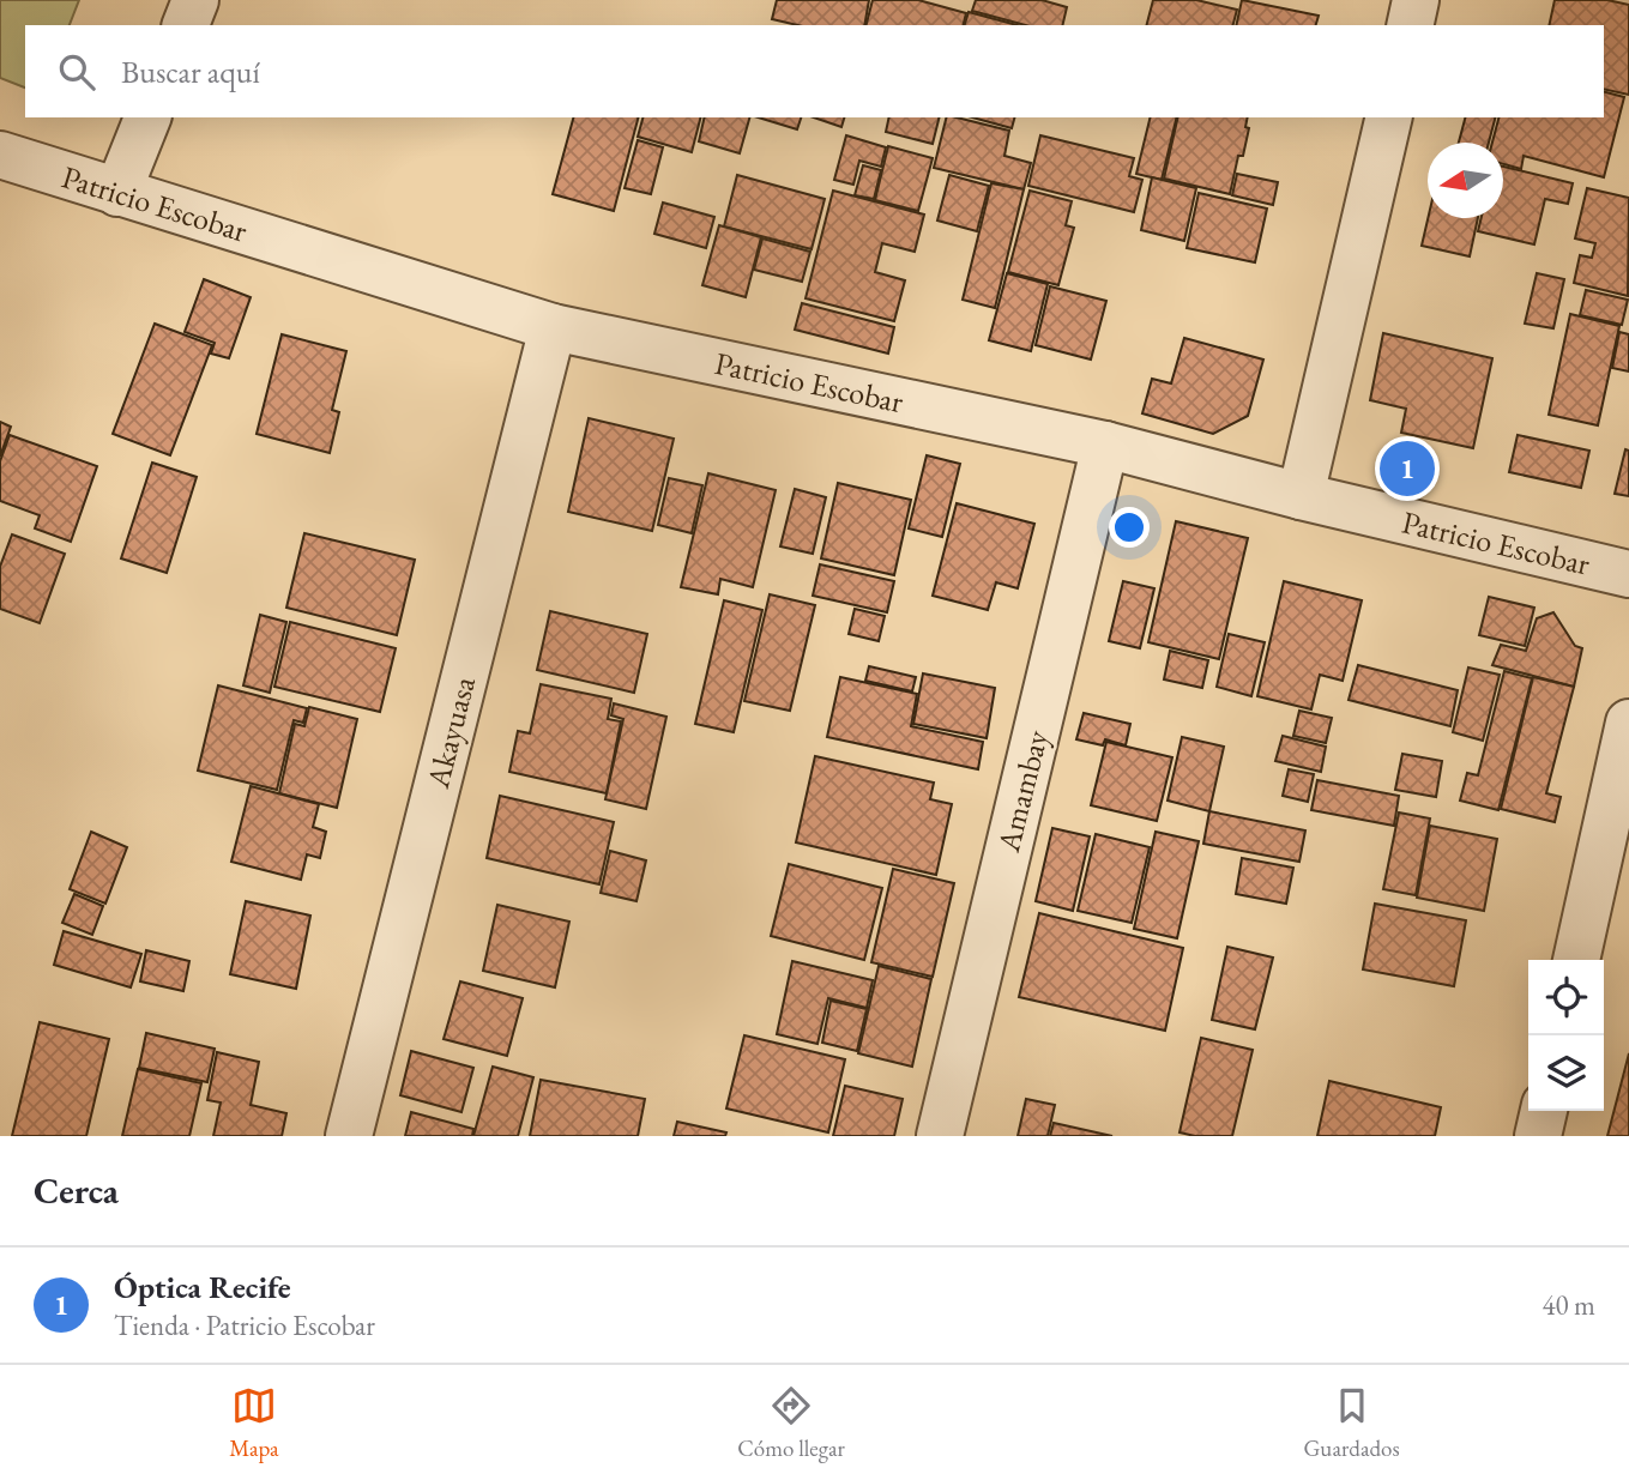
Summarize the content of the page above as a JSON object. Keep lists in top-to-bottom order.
{
  "streets": {
    "street": ["Patricio Escobar", "Akayuasa", "Amambay"]
  },
  "crossings": [
    ["Patricio Escobar", "Akayuasa"],
    ["Patricio Escobar", "Amambay"]
  ],
  "north": "left",
  "page": {
    "search": "Buscar aquí",
    "pins": "1",
    "heading": "Cerca",
    "list": [
      {
        "mark": "1",
        "name": "Óptica Recife",
        "note": "Tienda · Patricio Escobar",
        "value": "40 m"
      }
    ],
    "nav": ["Mapa", "Cómo llegar", "Guardados"]
  }
}
